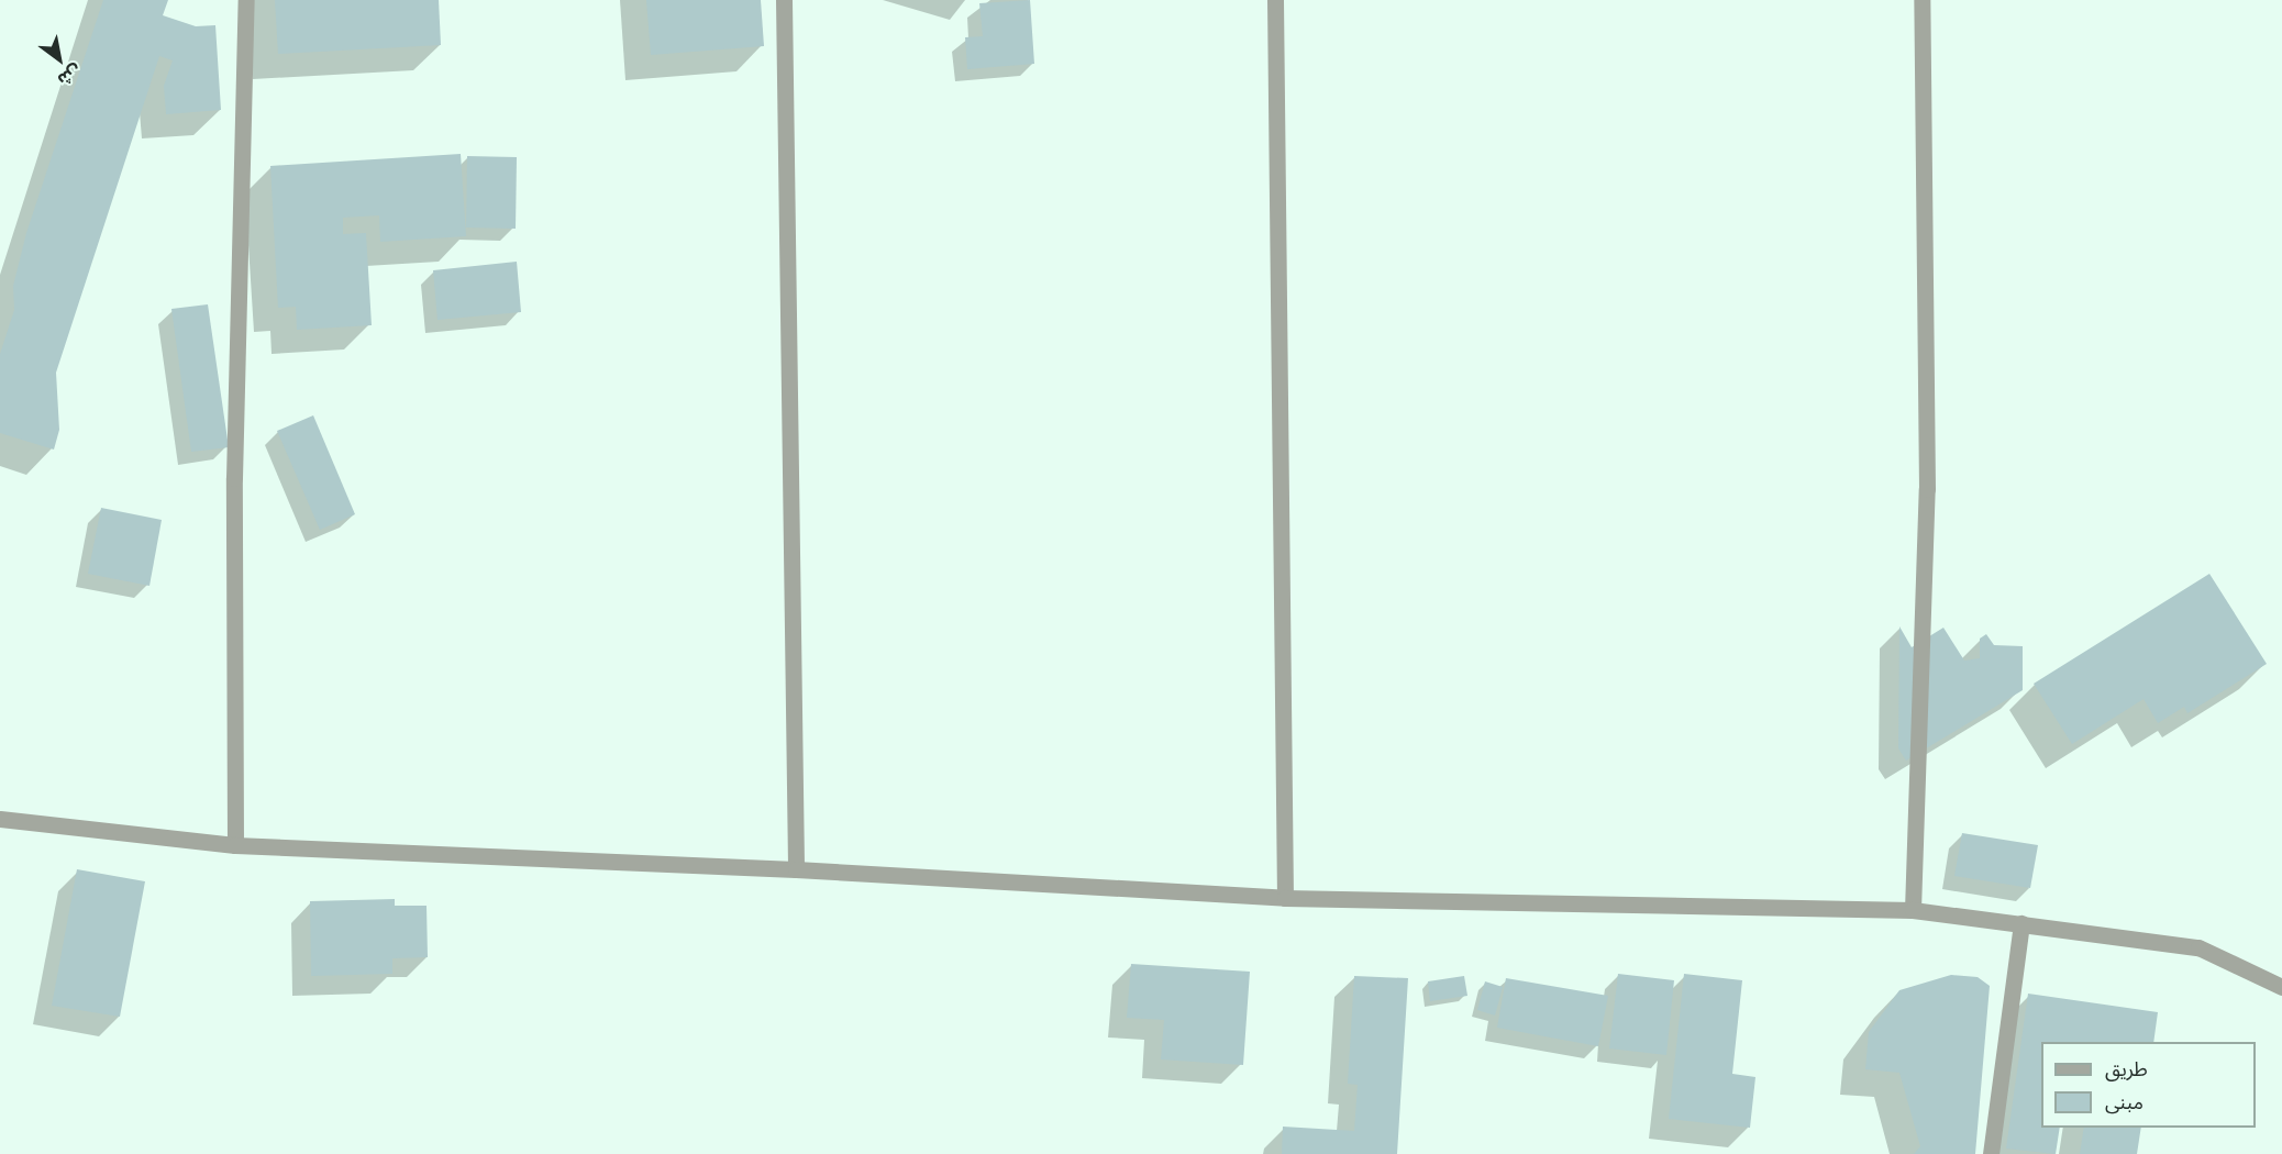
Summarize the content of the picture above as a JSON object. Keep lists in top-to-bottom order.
{
  "legend": ["طريق", "مبنى"],
  "north": "bottom right"
}
